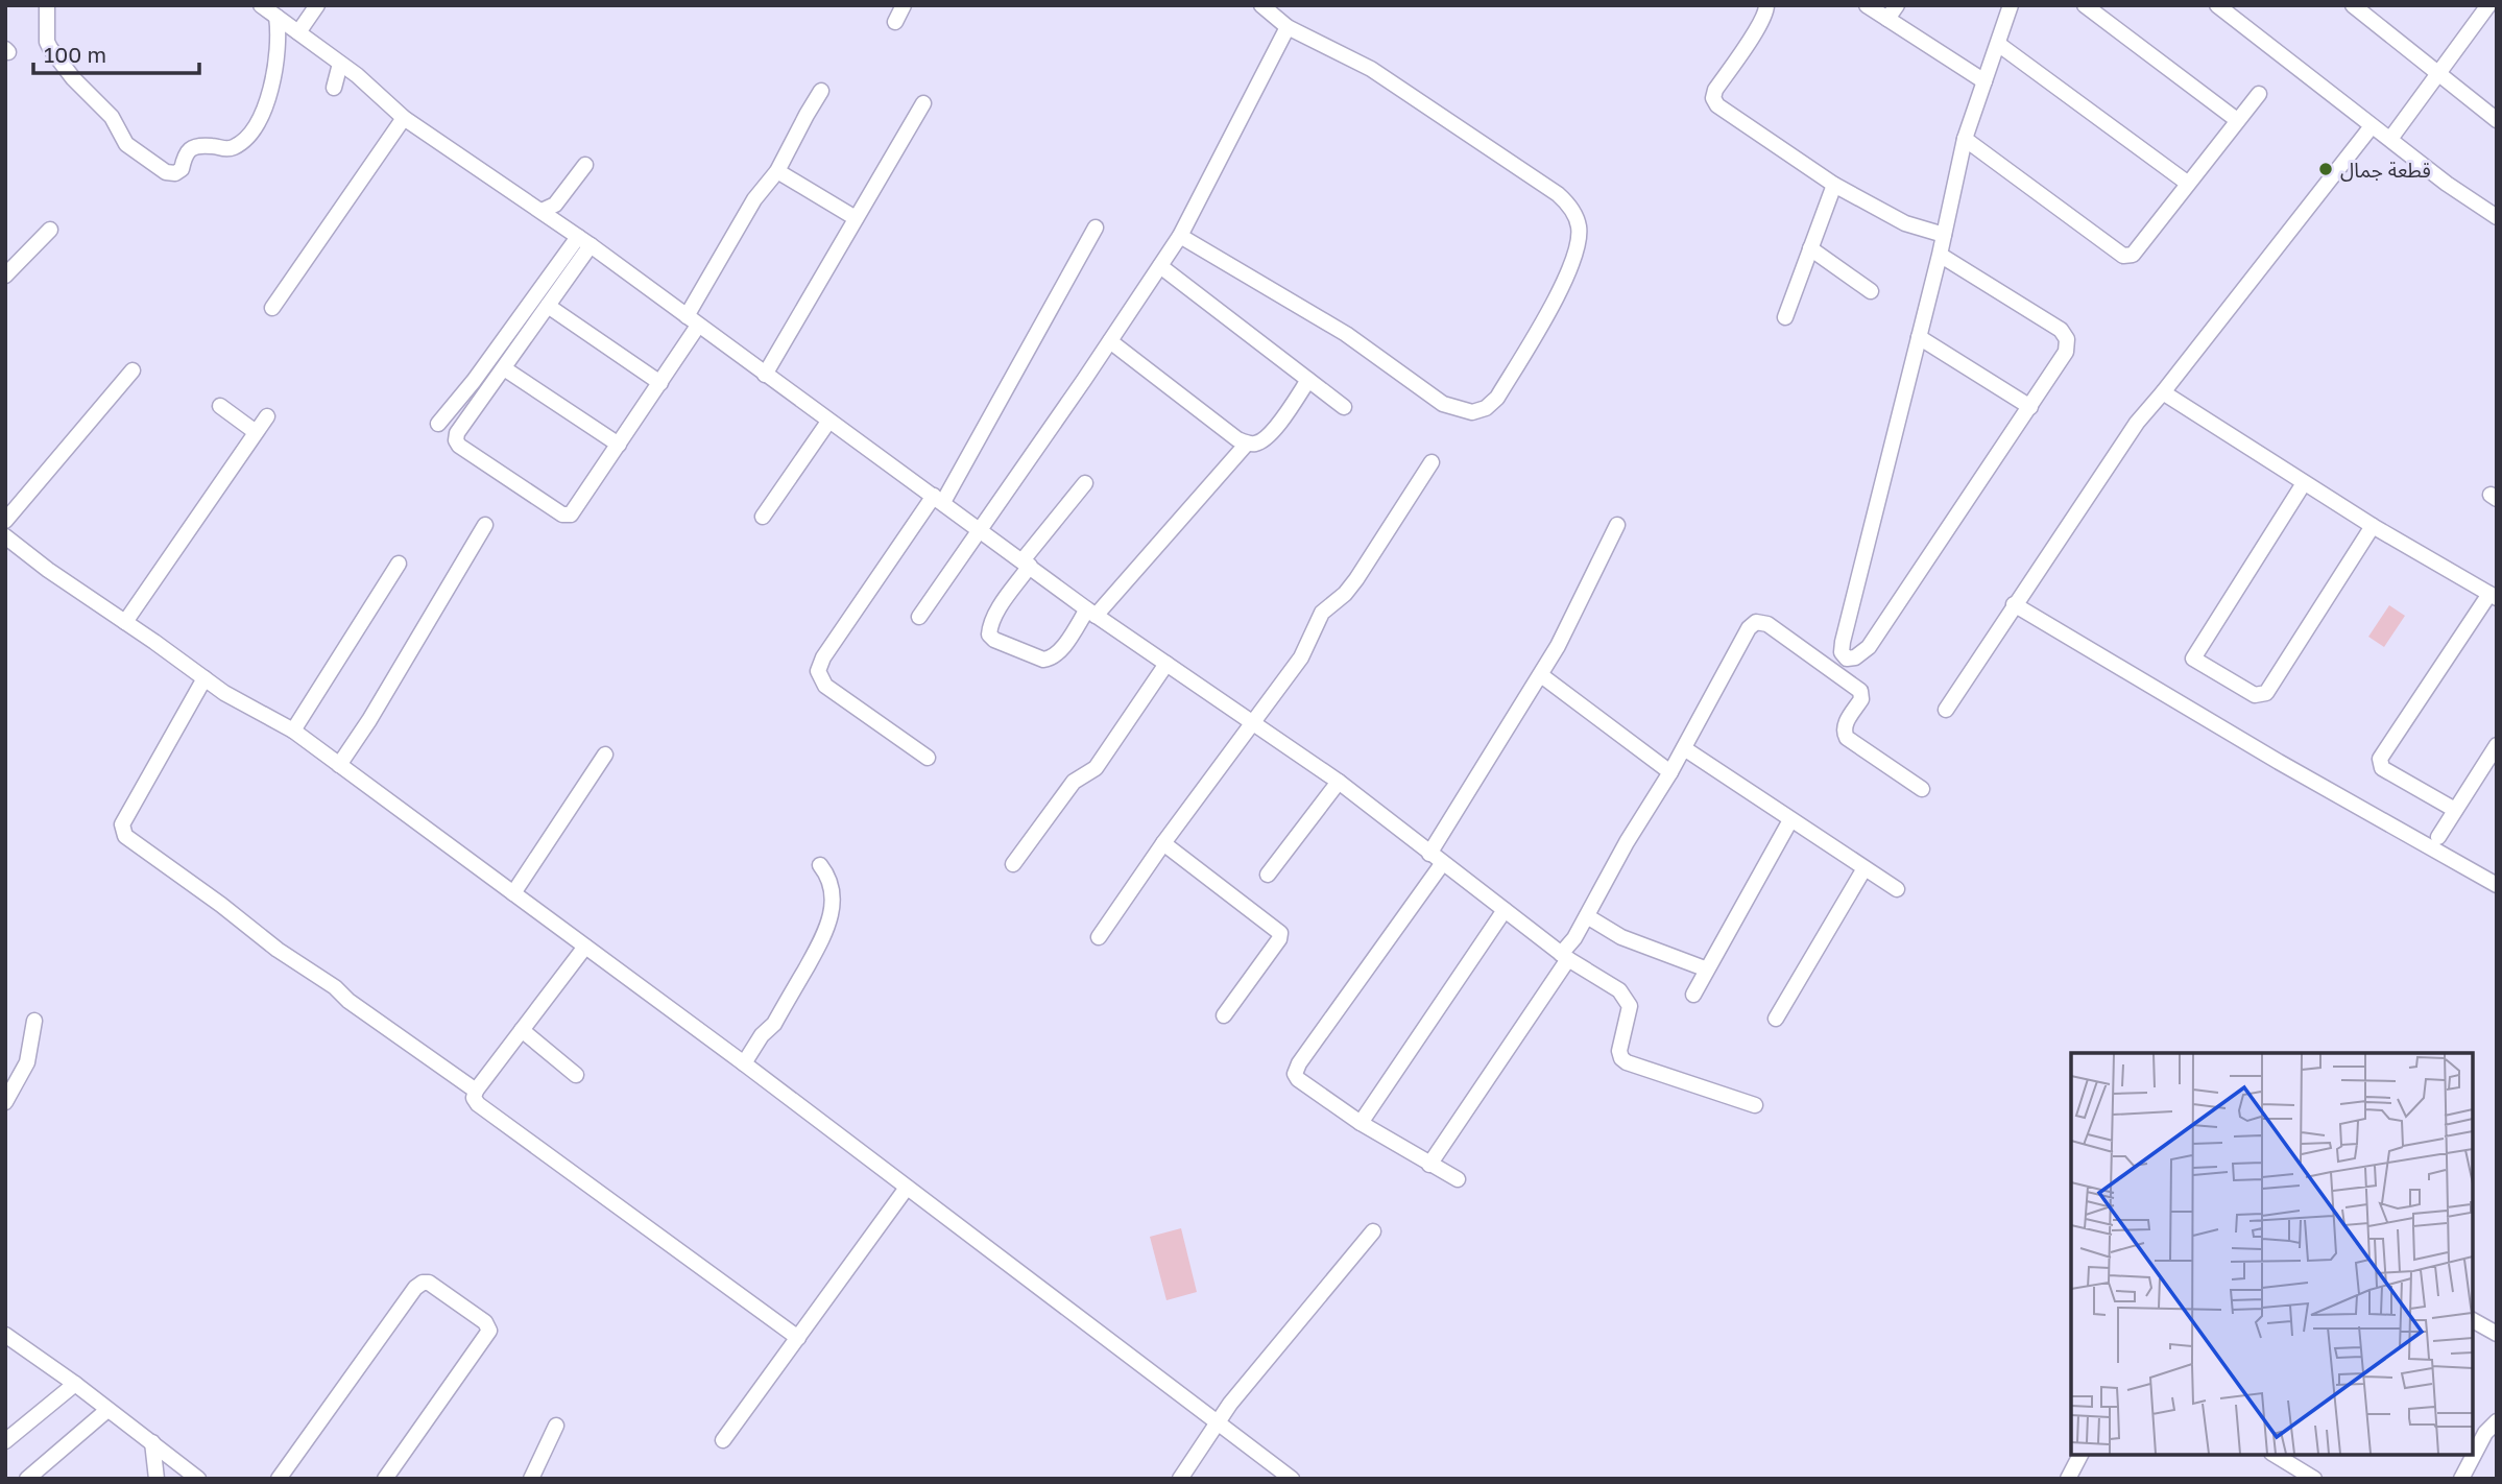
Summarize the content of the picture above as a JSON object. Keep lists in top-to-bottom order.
{
  "places": ["قطعة جمال"],
  "scale_bar": "100 m"
}
